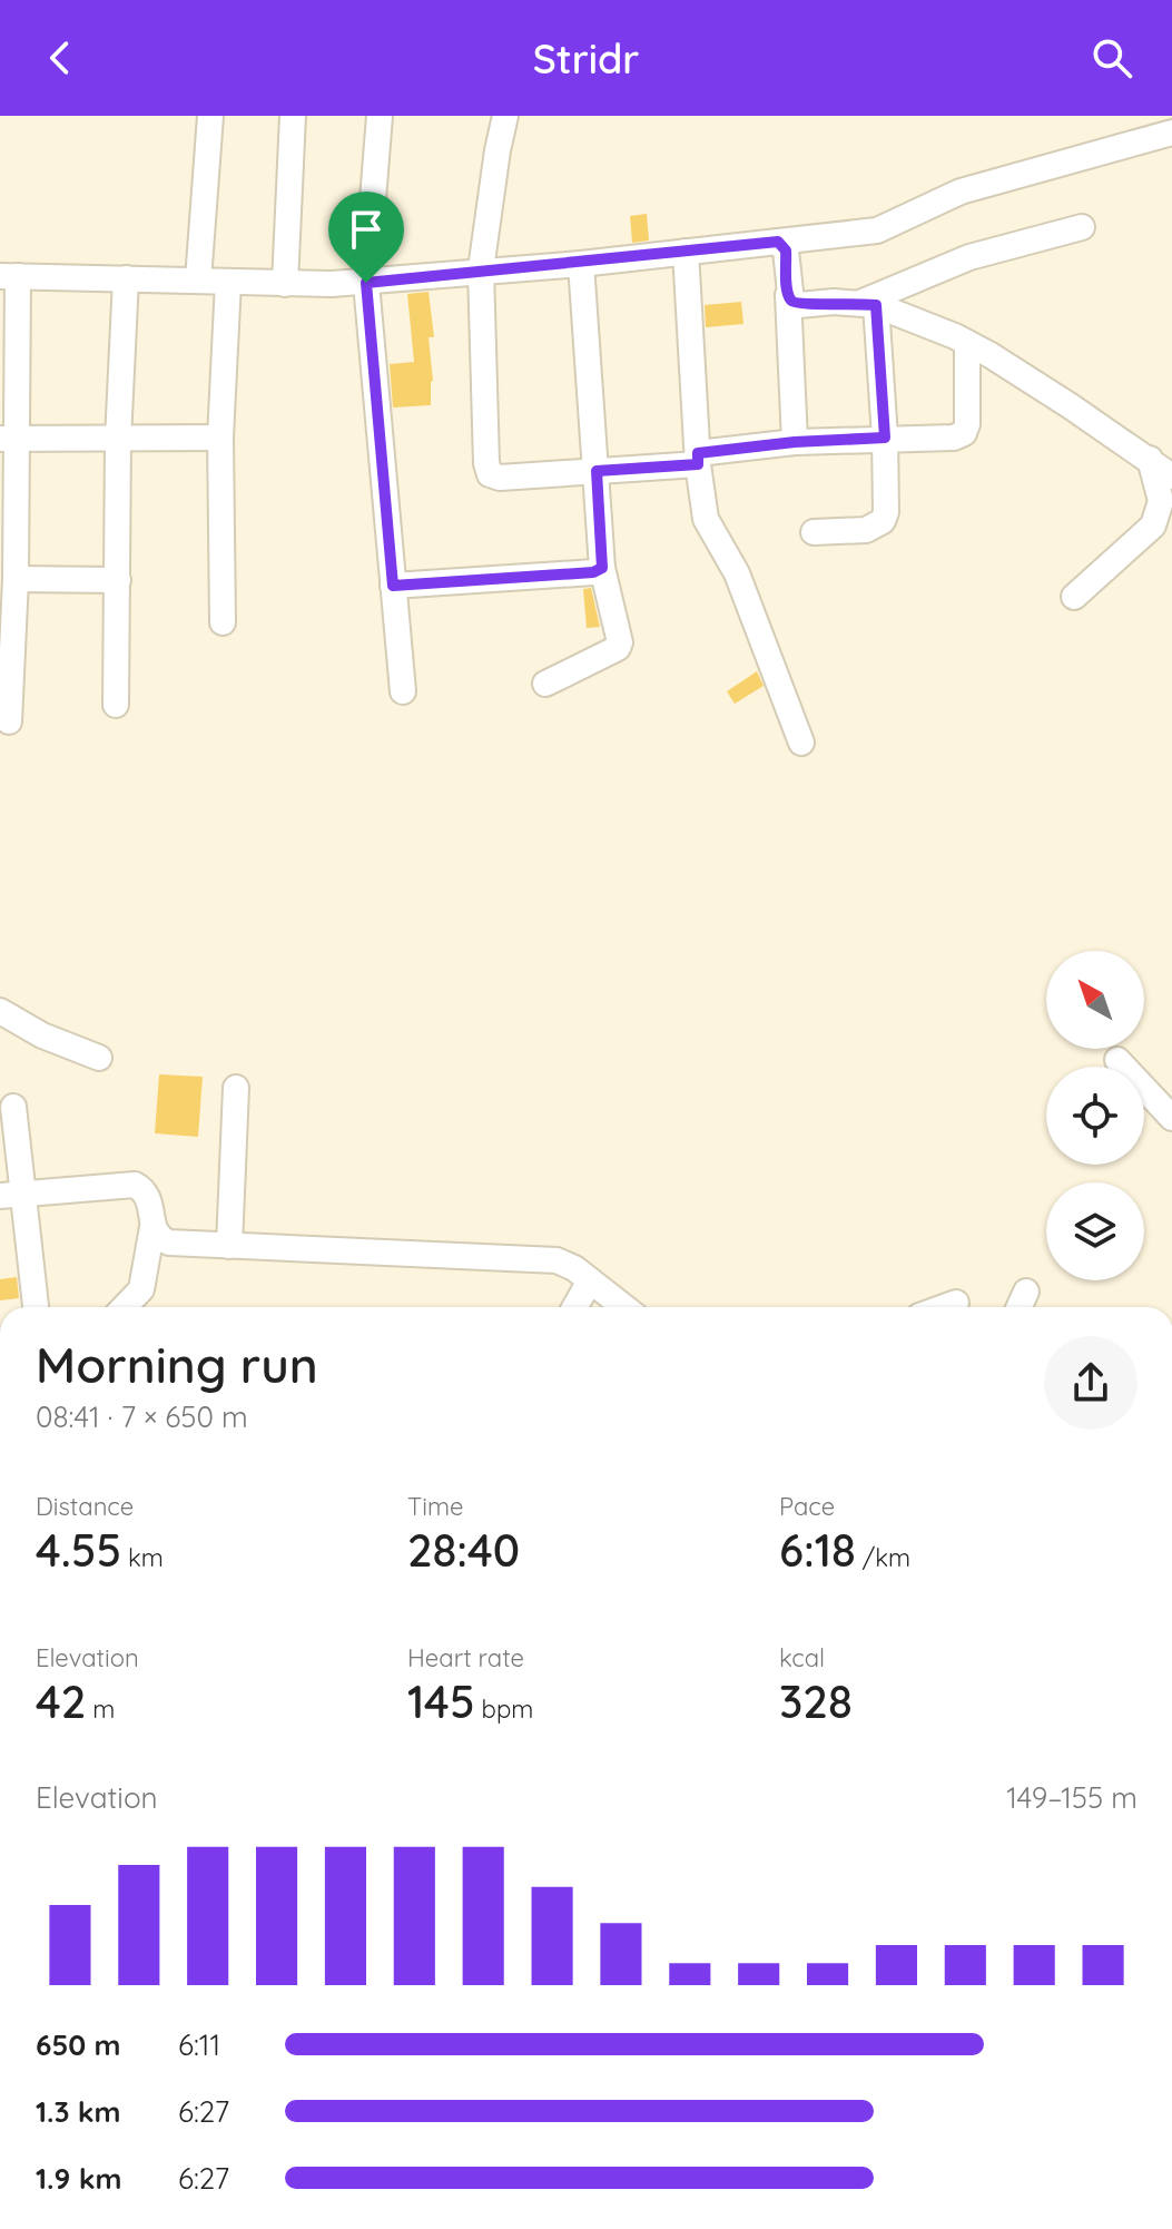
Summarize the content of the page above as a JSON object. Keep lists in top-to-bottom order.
{
  "north": "top left",
  "page": {
    "header": "Stridr",
    "heading": ["Morning run", "08:41 · 7 × 650 m"],
    "stats": [
      ["Distance", "4.55 km"],
      ["Time", "28:40"],
      ["Pace", "6:18 /km"],
      ["Elevation", "42 m"],
      ["Heart rate", "145 bpm"],
      ["kcal", "328"]
    ],
    "chart": ["Elevation", "149–155 m"],
    "list": [
      {
        "name": "650 m",
        "note": "6:11"
      },
      {
        "name": "1.3 km",
        "note": "6:27"
      },
      {
        "name": "1.9 km",
        "note": "6:27"
      }
    ]
  }
}
